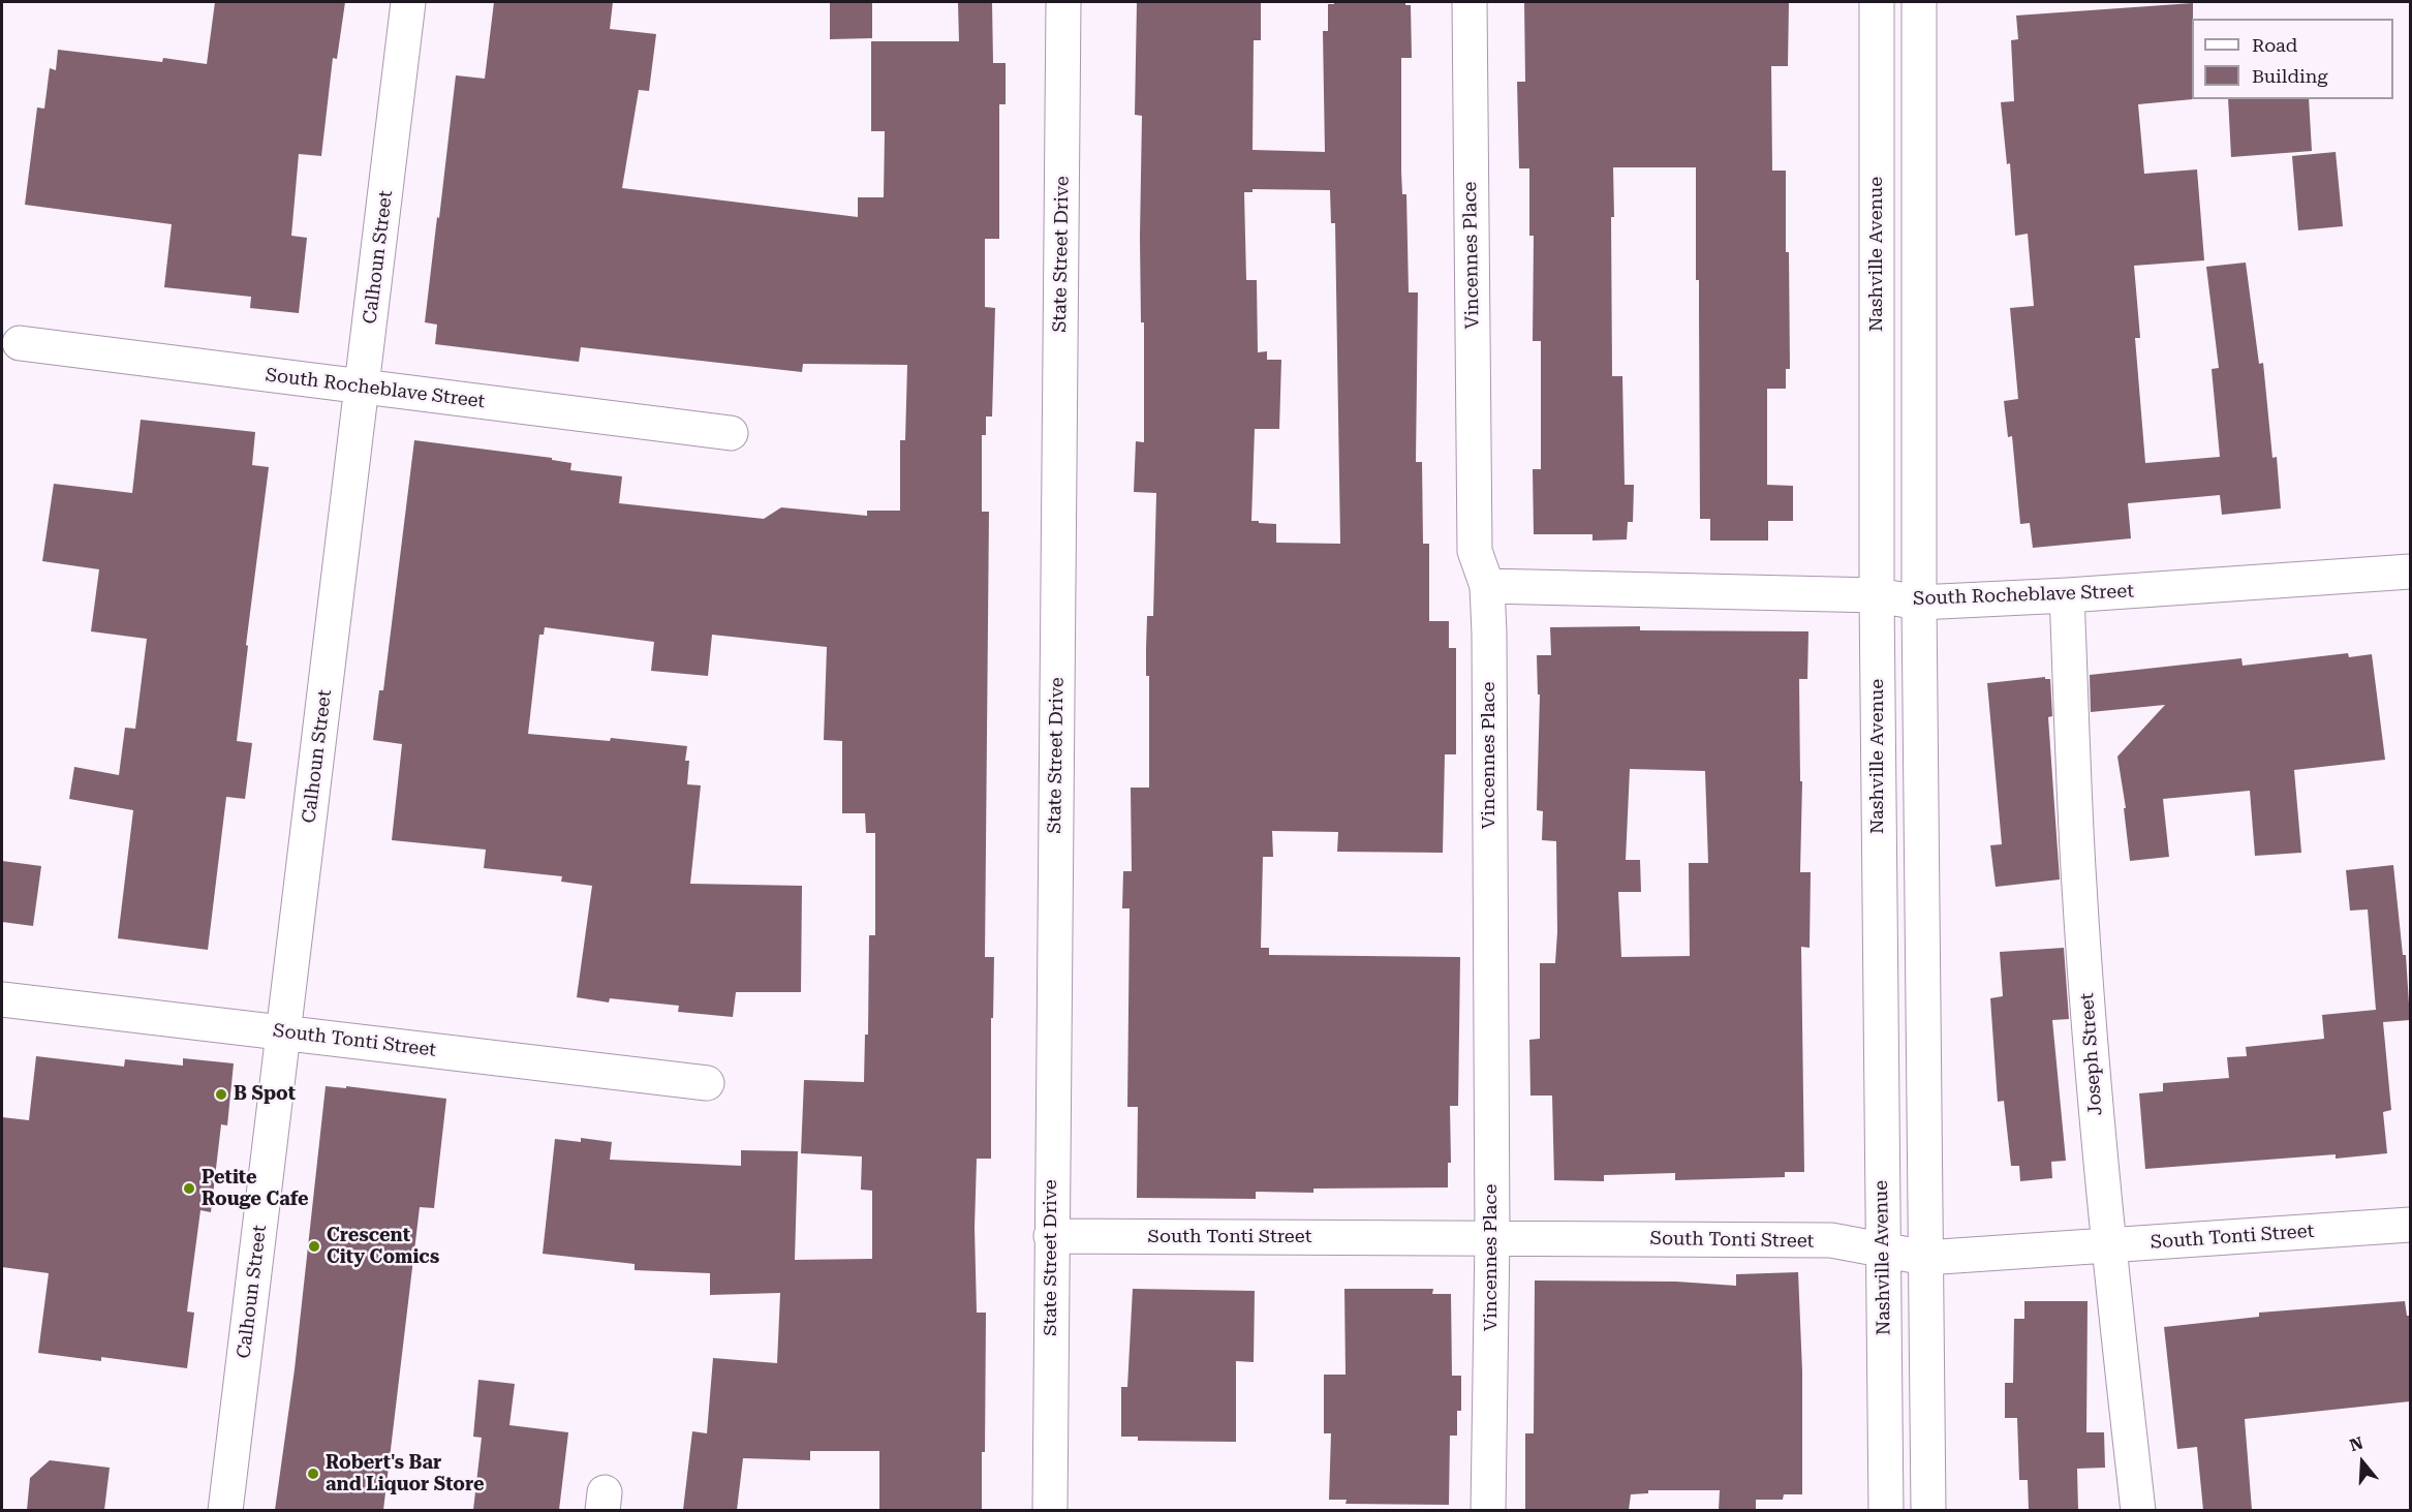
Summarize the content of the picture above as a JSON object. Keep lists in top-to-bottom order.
{
  "streets": {
    "street": [
      "State Street Drive",
      "Nashville Avenue",
      "Vincennes Place",
      "Calhoun Street",
      "South Rocheblave Street",
      "South Tonti Street",
      "Joseph Street"
    ]
  },
  "crossings": [
    ["State Street Drive", "South Tonti Street"],
    ["Nashville Avenue", "South Rocheblave Street"],
    ["Nashville Avenue", "South Tonti Street"],
    ["Vincennes Place", "South Rocheblave Street"],
    ["Vincennes Place", "South Tonti Street"],
    ["Calhoun Street", "South Rocheblave Street"],
    ["Calhoun Street", "South Tonti Street"],
    ["South Rocheblave Street", "Joseph Street"],
    ["South Tonti Street", "Joseph Street"]
  ],
  "places": [
    "B Spot",
    "Petite Rouge Cafe",
    "Crescent City Comics",
    "Robert's Bar and Liquor Store"
  ],
  "legend": ["Road", "Building"],
  "north": "top"
}
